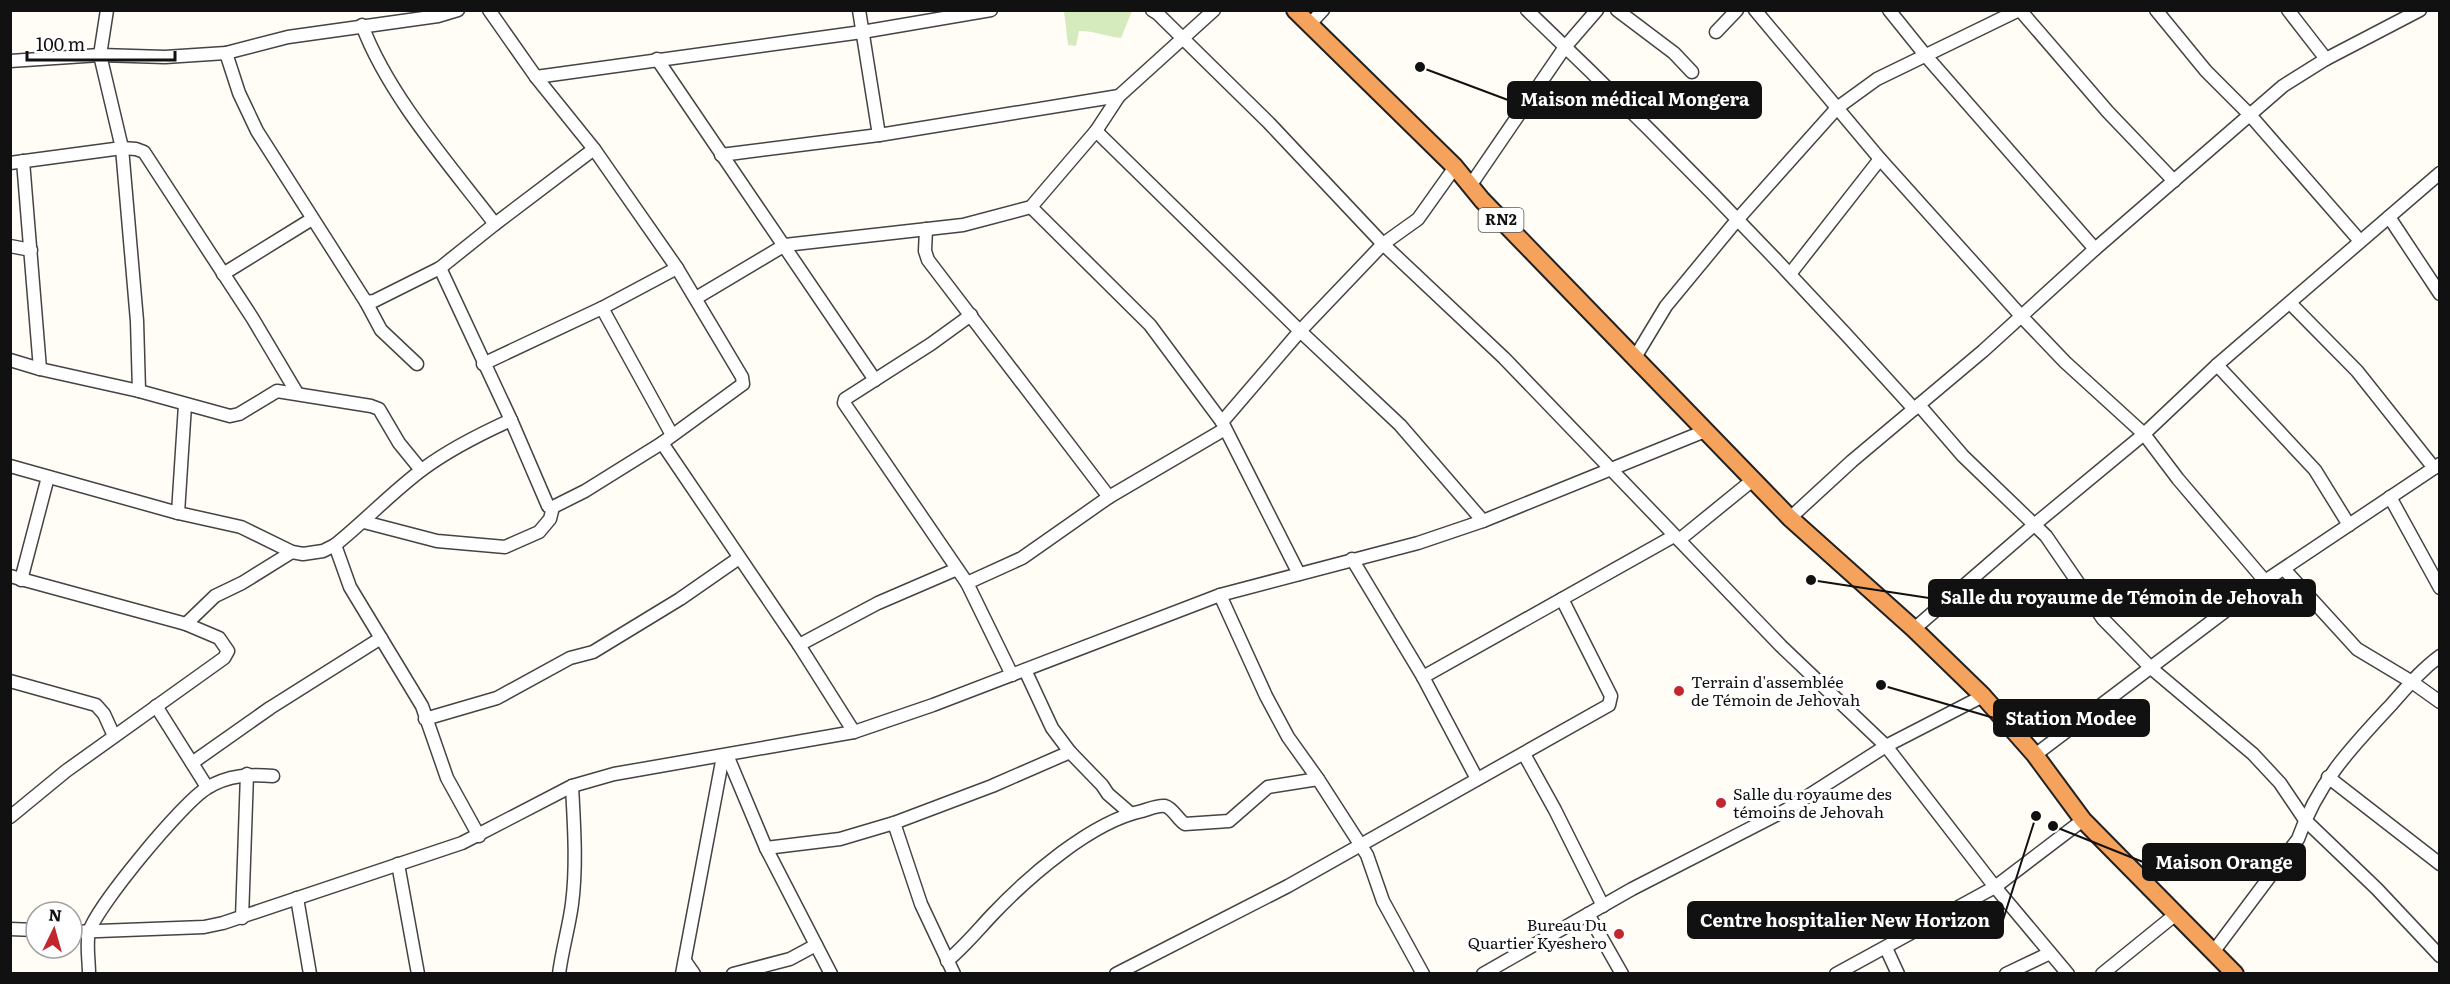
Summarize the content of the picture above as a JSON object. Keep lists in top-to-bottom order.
{
  "streets": {
    "highway": ["RN2"]
  },
  "places": [
    "Maison médical Mongera",
    "Salle du royaume de Témoin de Jehovah",
    "Station Modee",
    "Terrain d'assemblée de Témoin de Jehovah",
    "Salle du royaume des témoins de Jehovah",
    "Centre hospitalier New Horizon",
    "Maison Orange",
    "Bureau Du Quartier Kyeshero"
  ],
  "scale_bar": "100 m",
  "north": "top"
}
